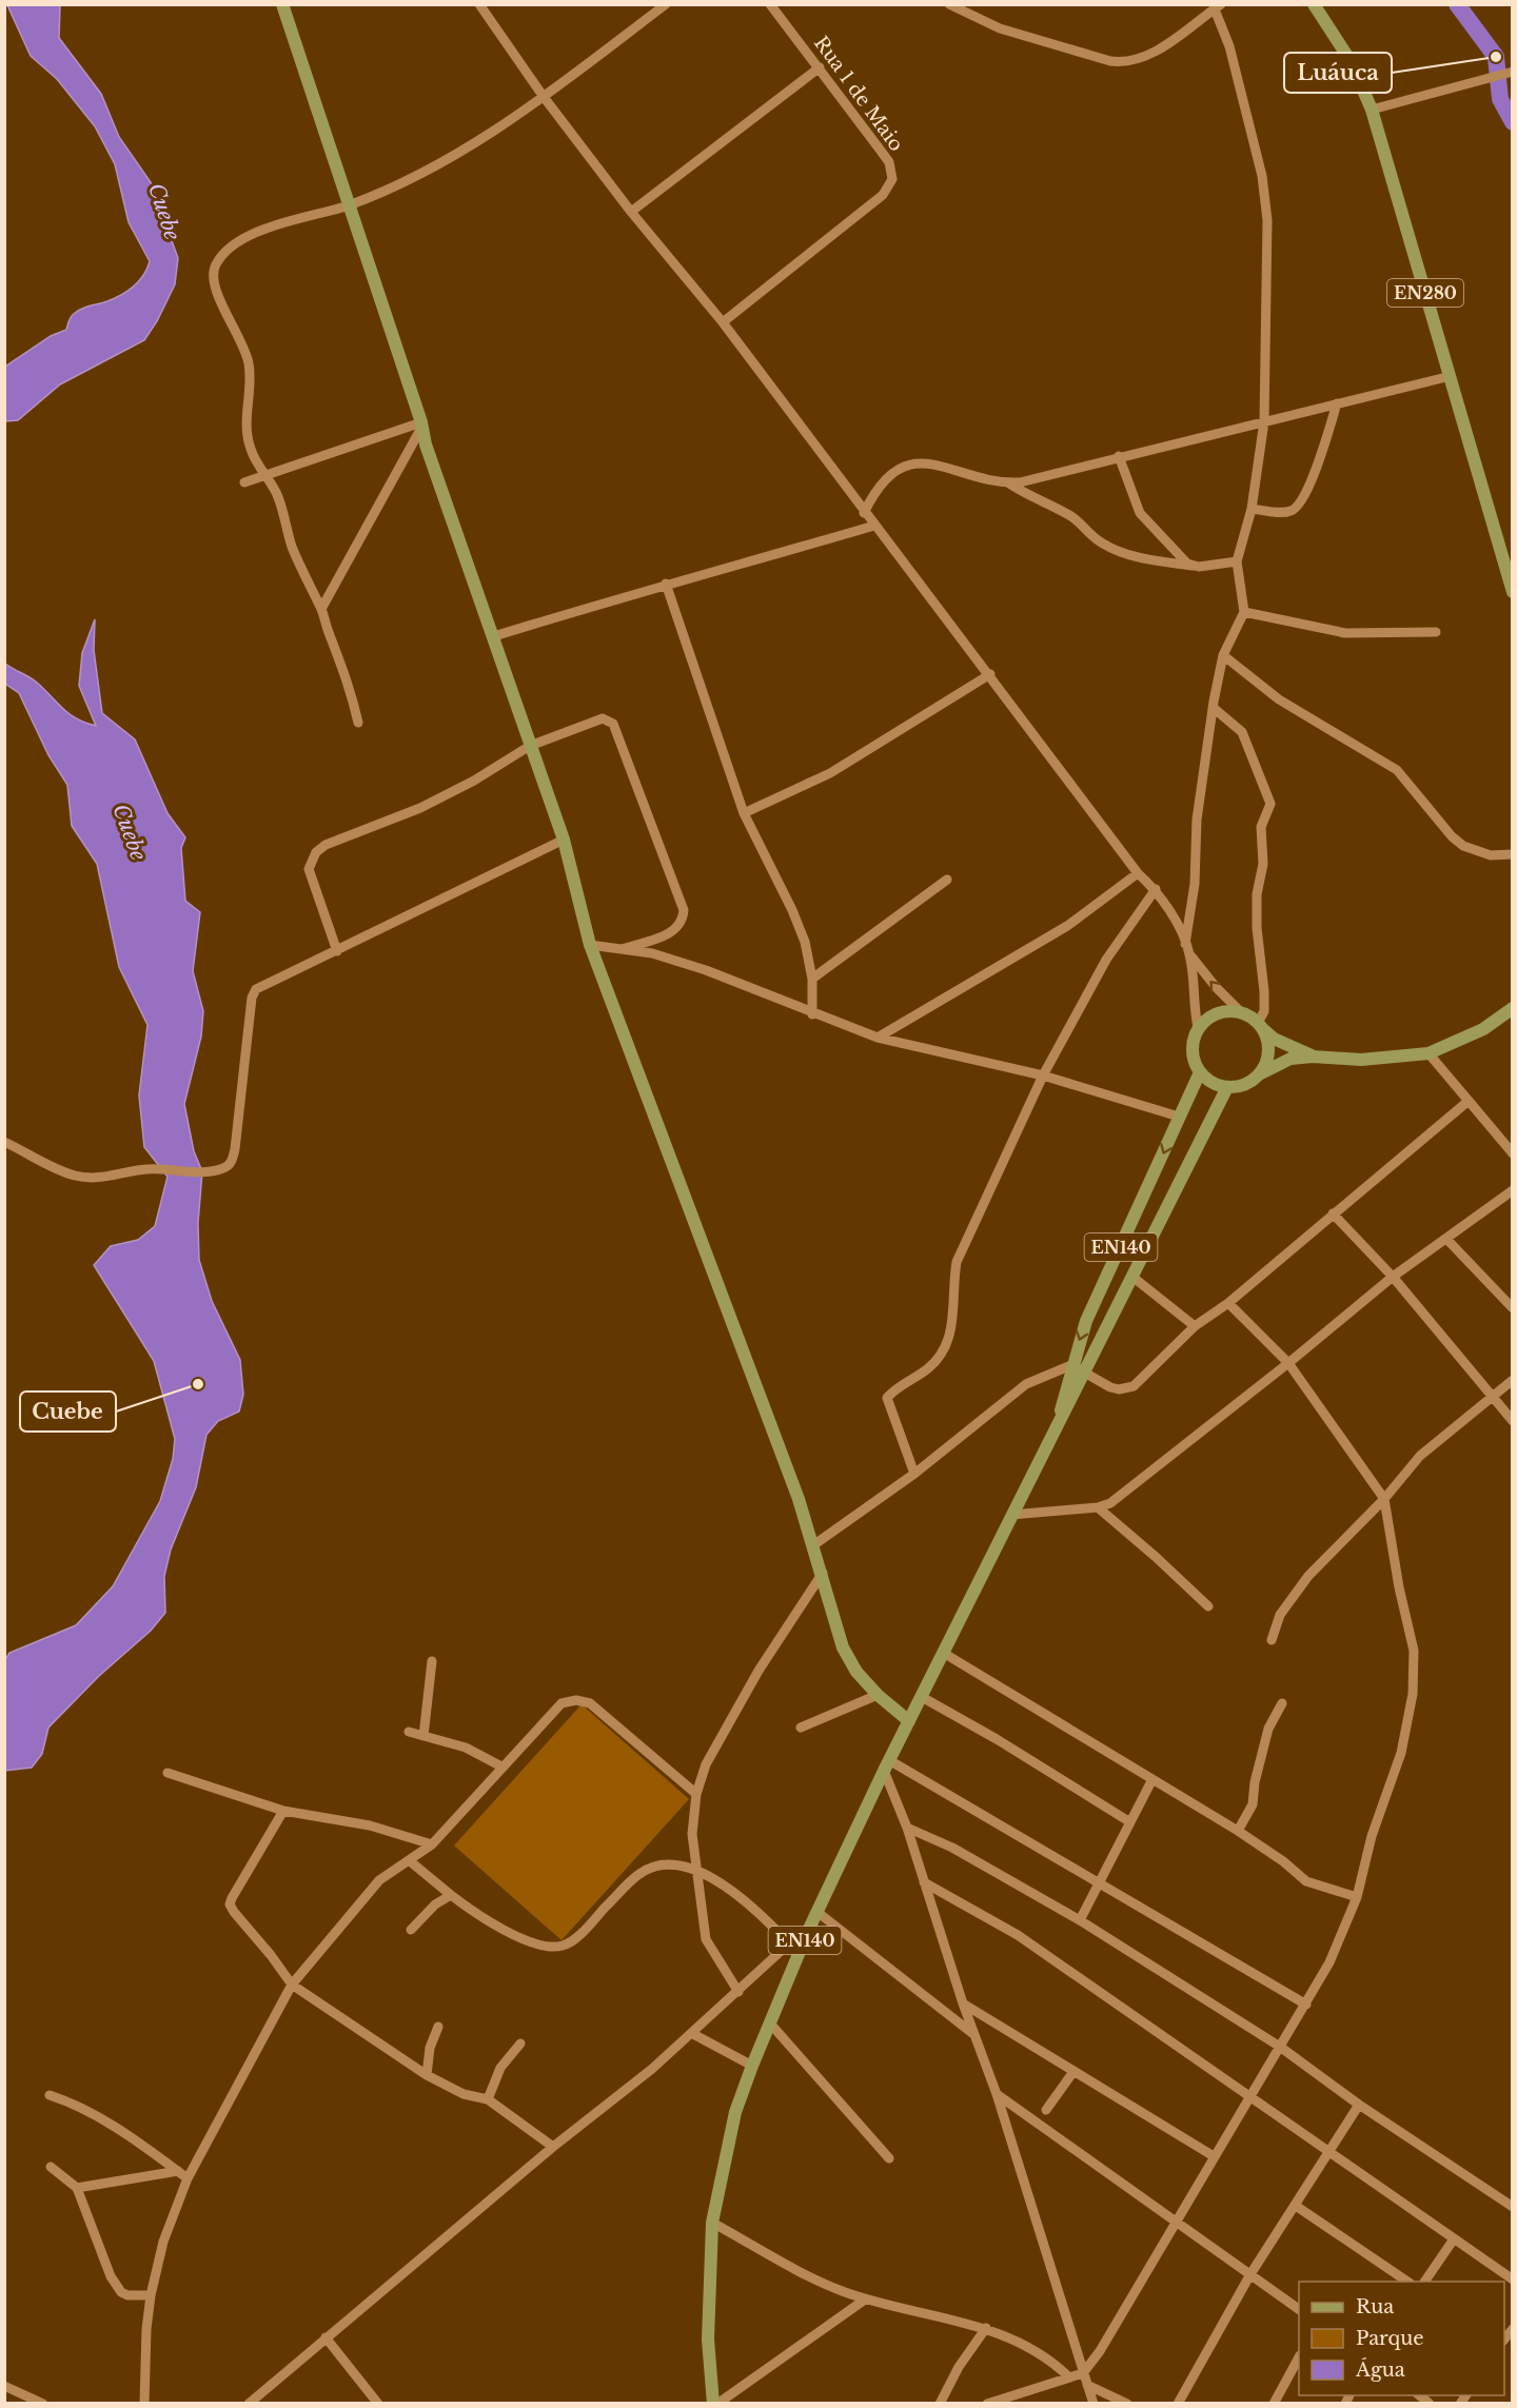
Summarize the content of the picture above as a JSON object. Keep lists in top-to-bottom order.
{
  "streets": {
    "main road": ["EN280", "EN140"],
    "street": ["Rua 1 de Maio"]
  },
  "water": ["Cuebe"],
  "places": ["Luáuca", "Cuebe"],
  "legend": ["Rua", "Parque", "Água"]
}
